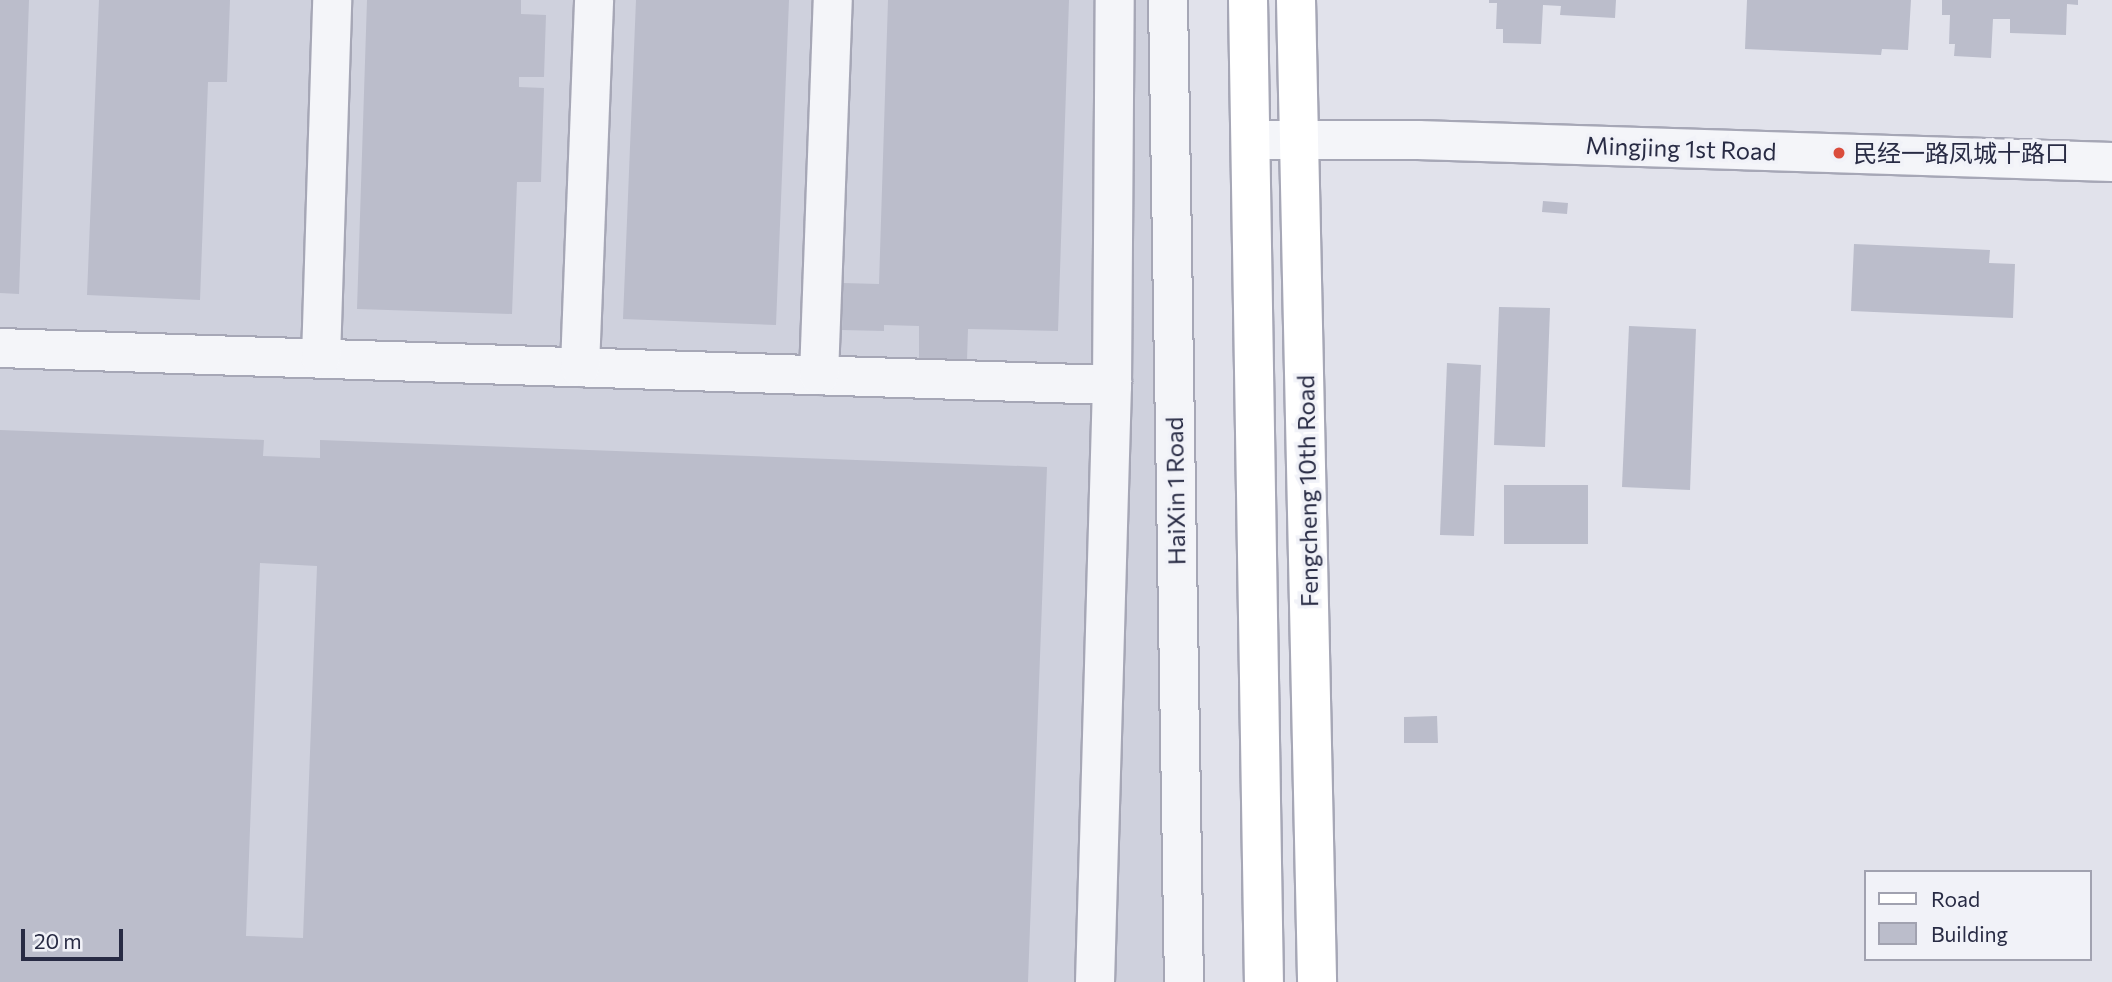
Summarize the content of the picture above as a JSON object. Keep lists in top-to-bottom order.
{
  "streets": {
    "main road": ["Fengcheng 10th Road"],
    "street": ["Mingjing 1st Road", "HaiXin 1 Road"]
  },
  "crossings": [
    ["Mingjing 1st Road", "Fengcheng 10th Road"]
  ],
  "places": ["民经一路凤城十路口"],
  "legend": ["Road", "Building"],
  "scale_bar": "20 m"
}
